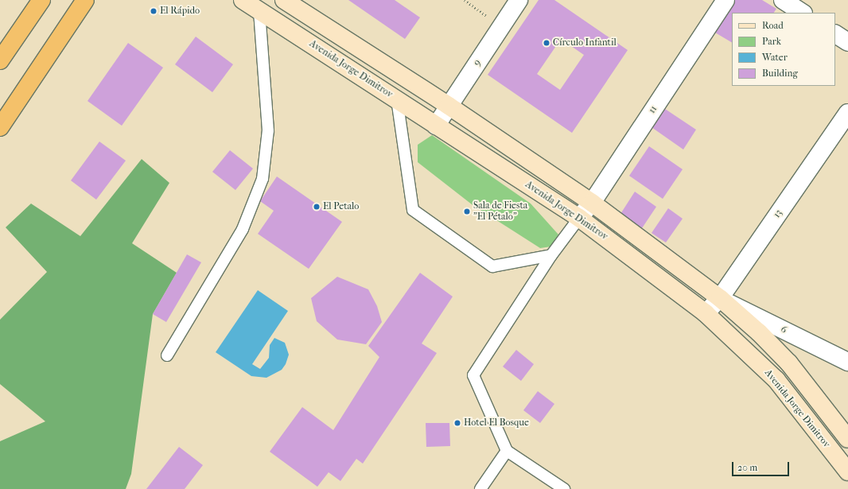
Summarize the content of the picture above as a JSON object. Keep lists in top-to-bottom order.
{
  "streets": {
    "main road": ["Avenida Jorge Dimitrov"],
    "street": [
      "9",
      "11",
      "13",
      "6"
    ]
  },
  "crossings": [
    ["9", "Avenida Jorge Dimitrov"],
    ["Avenida Jorge Dimitrov", "11"],
    ["Avenida Jorge Dimitrov", "13"],
    ["Avenida Jorge Dimitrov", "6"],
    ["13", "6"]
  ],
  "places": [
    "El Rápido",
    "Círculo Infantil",
    "El Petalo",
    "Sala de Fiesta \"El Pétalo\"",
    "Hotel El Bosque"
  ],
  "legend": [
    "Road",
    "Park",
    "Water",
    "Building"
  ],
  "scale_bar": "20 m"
}
